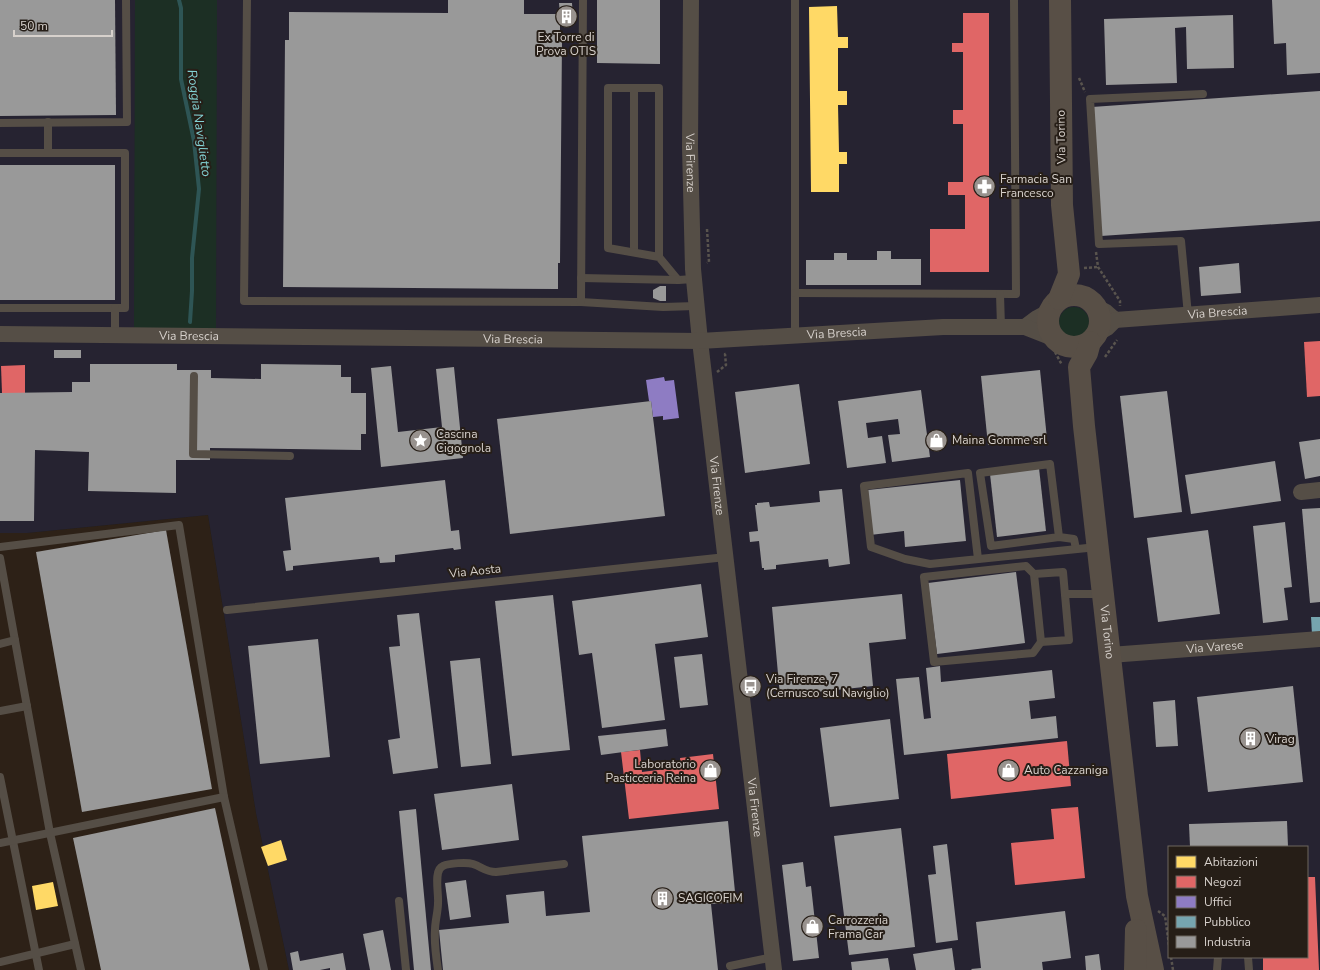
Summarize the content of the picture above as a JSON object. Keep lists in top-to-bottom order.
{
  "streets": {
    "street": [
      "Via Torino",
      "Via Firenze",
      "Via Brescia",
      "Via Varese"
    ],
    "lane": ["Via Aosta"]
  },
  "crossings": [
    ["Via Torino", "Via Brescia"],
    ["Via Torino", "Via Varese"],
    ["Via Firenze", "Via Brescia"],
    ["Via Firenze", "Via Aosta"]
  ],
  "water": ["Roggia Naviglietto"],
  "places": {
    "building": ["Ex Torre di Prova OTIS", "Virag", "SAGICOFIM"],
    "pharmacy": ["Farmacia San Francesco"],
    "shop": [
      "Maina Gomme srl",
      "Auto Cazzaniga",
      "Laboratorio Pasticceria Reina",
      "Carrozzeria Frama Car"
    ],
    "place": ["Cascina Cigognola"],
    "bus stop": ["Via Firenze, 7 (Cernusco sul Naviglio)"]
  },
  "legend": [
    "Abitazioni",
    "Negozi",
    "Uffici",
    "Pubblico",
    "Industria"
  ],
  "scale_bar": "50 m"
}
